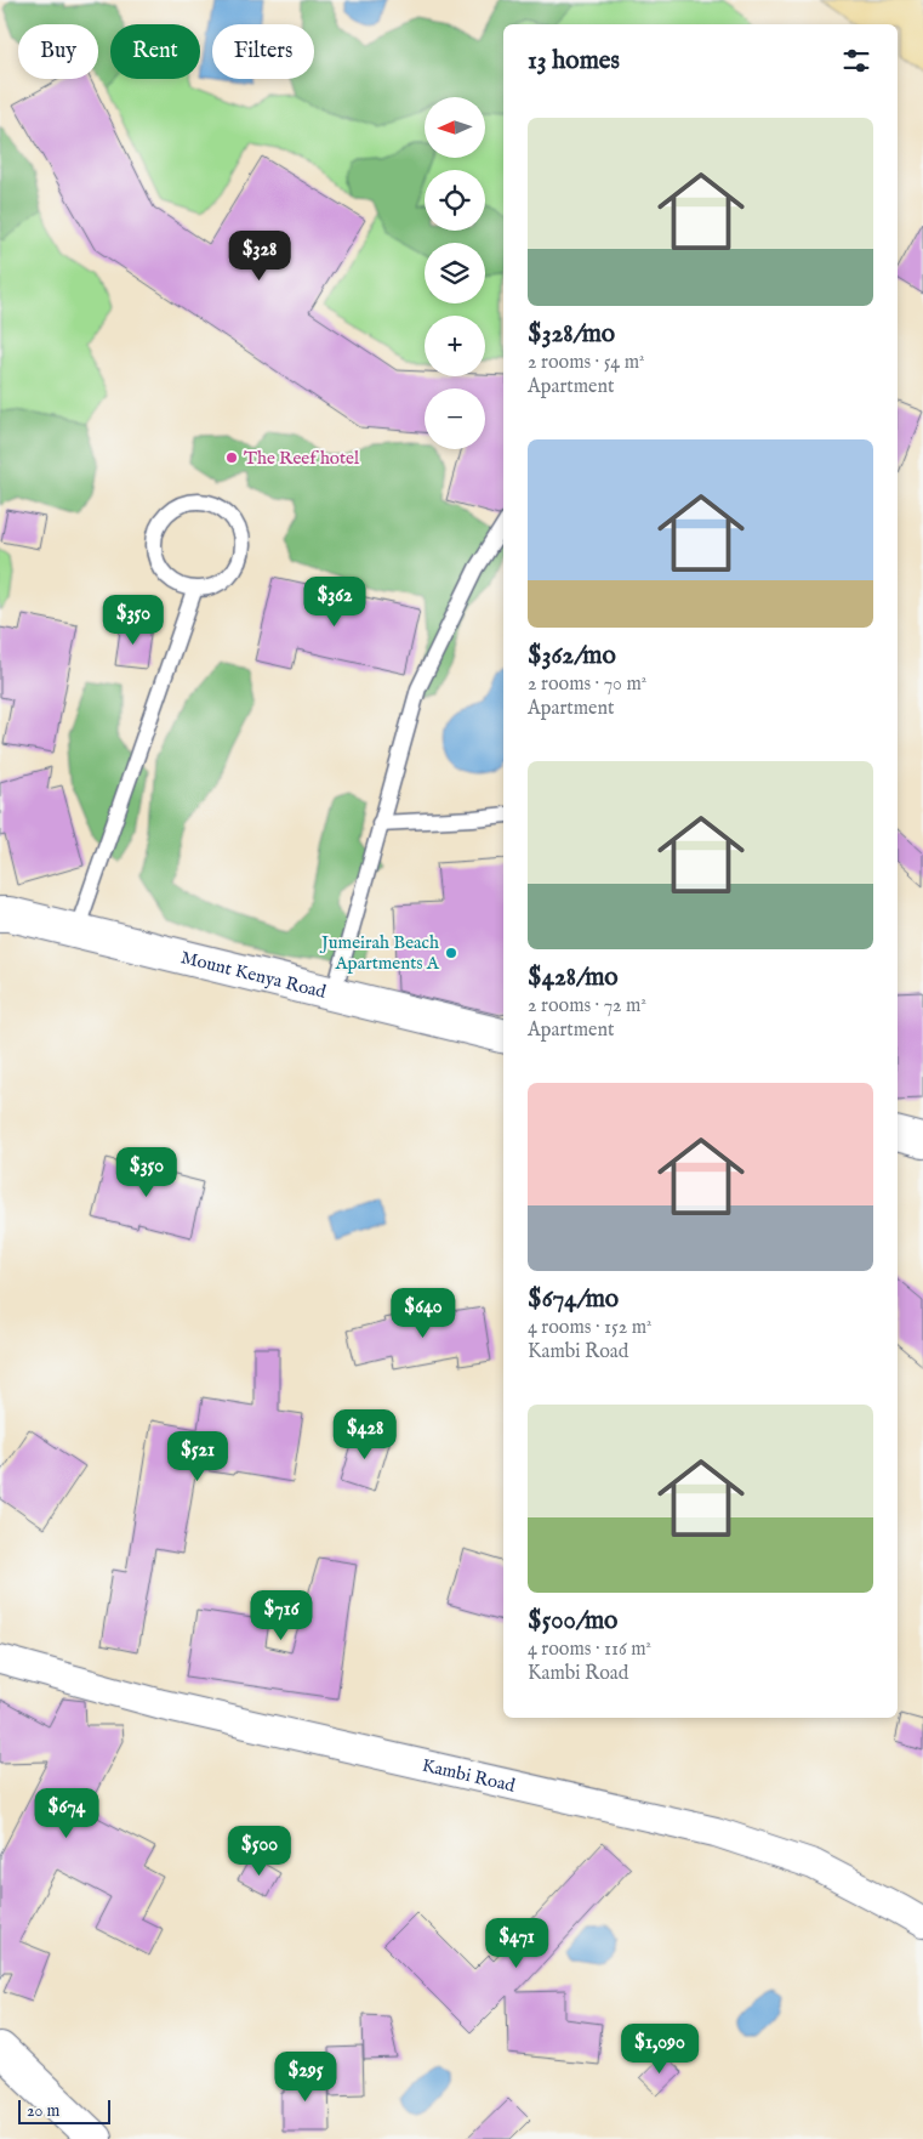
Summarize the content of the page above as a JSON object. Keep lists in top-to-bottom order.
{
  "streets": {
    "main road": ["Mount Kenya Road"],
    "street": ["Kambi Road"]
  },
  "places": ["The Reef hotel", "Jumeirah Beach Apartments A"],
  "scale_bar": "20 m",
  "north": "left",
  "page": {
    "chip": ["Buy", "Rent", "Filters"],
    "heading": "13 homes",
    "map_buttons": ["+", "−"],
    "list": [
      {
        "name": "$328/mo",
        "note": "2 rooms · 54 m² · Apartment"
      },
      {
        "name": "$362/mo",
        "note": "2 rooms · 70 m² · Apartment"
      },
      {
        "name": "$428/mo",
        "note": "2 rooms · 72 m² · Apartment"
      },
      {
        "name": "$674/mo",
        "note": "4 rooms · 152 m² · Kambi Road"
      },
      {
        "name": "$500/mo",
        "note": "4 rooms · 116 m² · Kambi Road"
      }
    ],
    "price": [
      "$328",
      "$362",
      "$350",
      "$350",
      "$640",
      "$428",
      "$521",
      "$716",
      "$674",
      "$500",
      "$471",
      "$1,090",
      "$295"
    ],
    "scale": "20 m"
  }
}
